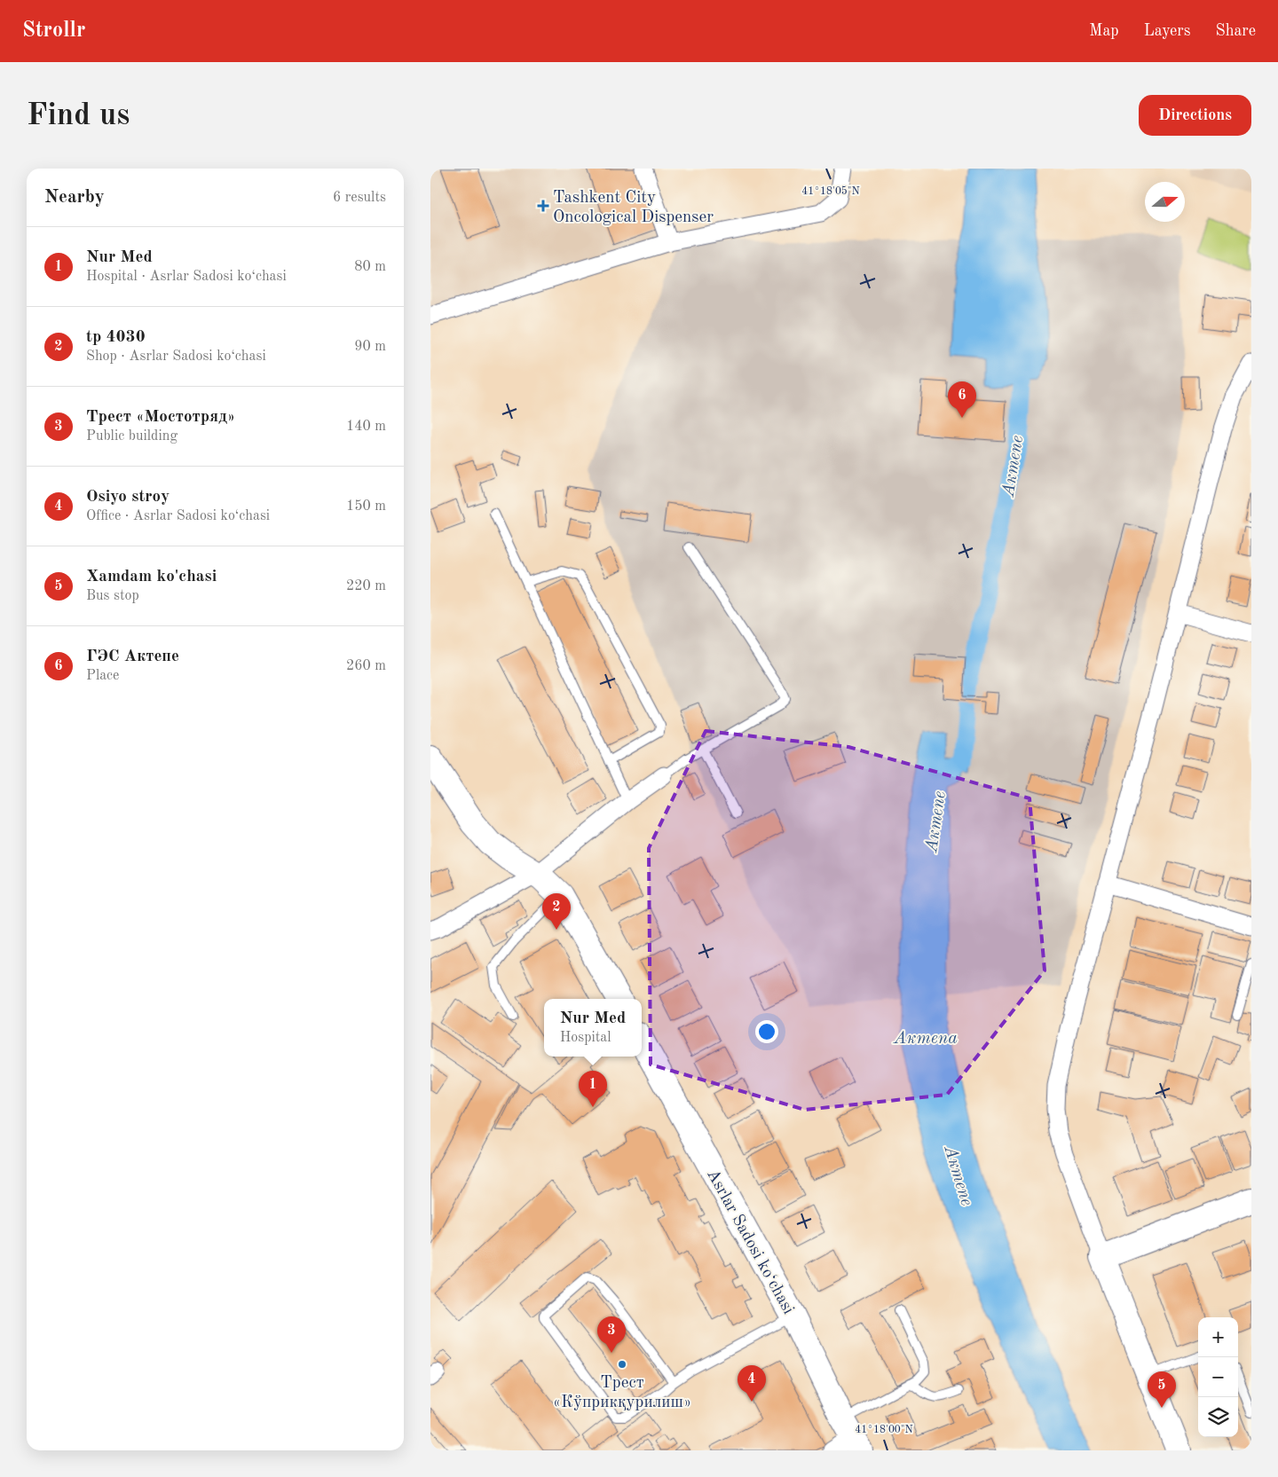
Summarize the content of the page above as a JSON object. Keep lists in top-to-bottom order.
{
  "streets": {
    "street": ["Asrlar Sadosi ko‘chasi"]
  },
  "water": ["Актепе", "Актепа"],
  "places": {
    "health": ["Tashkent City Oncological Dispenser"],
    "other": ["Трест «Кўприкқурилиш»"]
  },
  "north": "right",
  "page": {
    "header": "Strollr",
    "nav": ["Map", "Layers", "Share"],
    "buttons": "Directions",
    "title": "Find us",
    "heading": ["Nearby", "6 results"],
    "list": [
      {
        "mark": "1",
        "name": "Nur Med",
        "note": "Hospital · Asrlar Sadosi ko‘chasi",
        "value": "80 m"
      },
      {
        "mark": "2",
        "name": "tp 4030",
        "note": "Shop · Asrlar Sadosi ko‘chasi",
        "value": "90 m"
      },
      {
        "mark": "3",
        "name": "Трест «Мостотряд»",
        "note": "Public building",
        "value": "140 m"
      },
      {
        "mark": "4",
        "name": "Osiyo stroy",
        "note": "Office · Asrlar Sadosi ko‘chasi",
        "value": "150 m"
      },
      {
        "mark": "5",
        "name": "Xamdam ko'chasi",
        "note": "Bus stop",
        "value": "220 m"
      },
      {
        "mark": "6",
        "name": "ГЭС Актепe",
        "note": "Place",
        "value": "260 m"
      }
    ],
    "pins": [
      "6",
      "2",
      "1",
      "3",
      "4",
      "5"
    ],
    "popup": ["Nur Med", "Hospital"],
    "map_buttons": ["+", "−"]
  },
  "coordinates": ["41°18'05\"N", "41°18'00\"N"]
}
